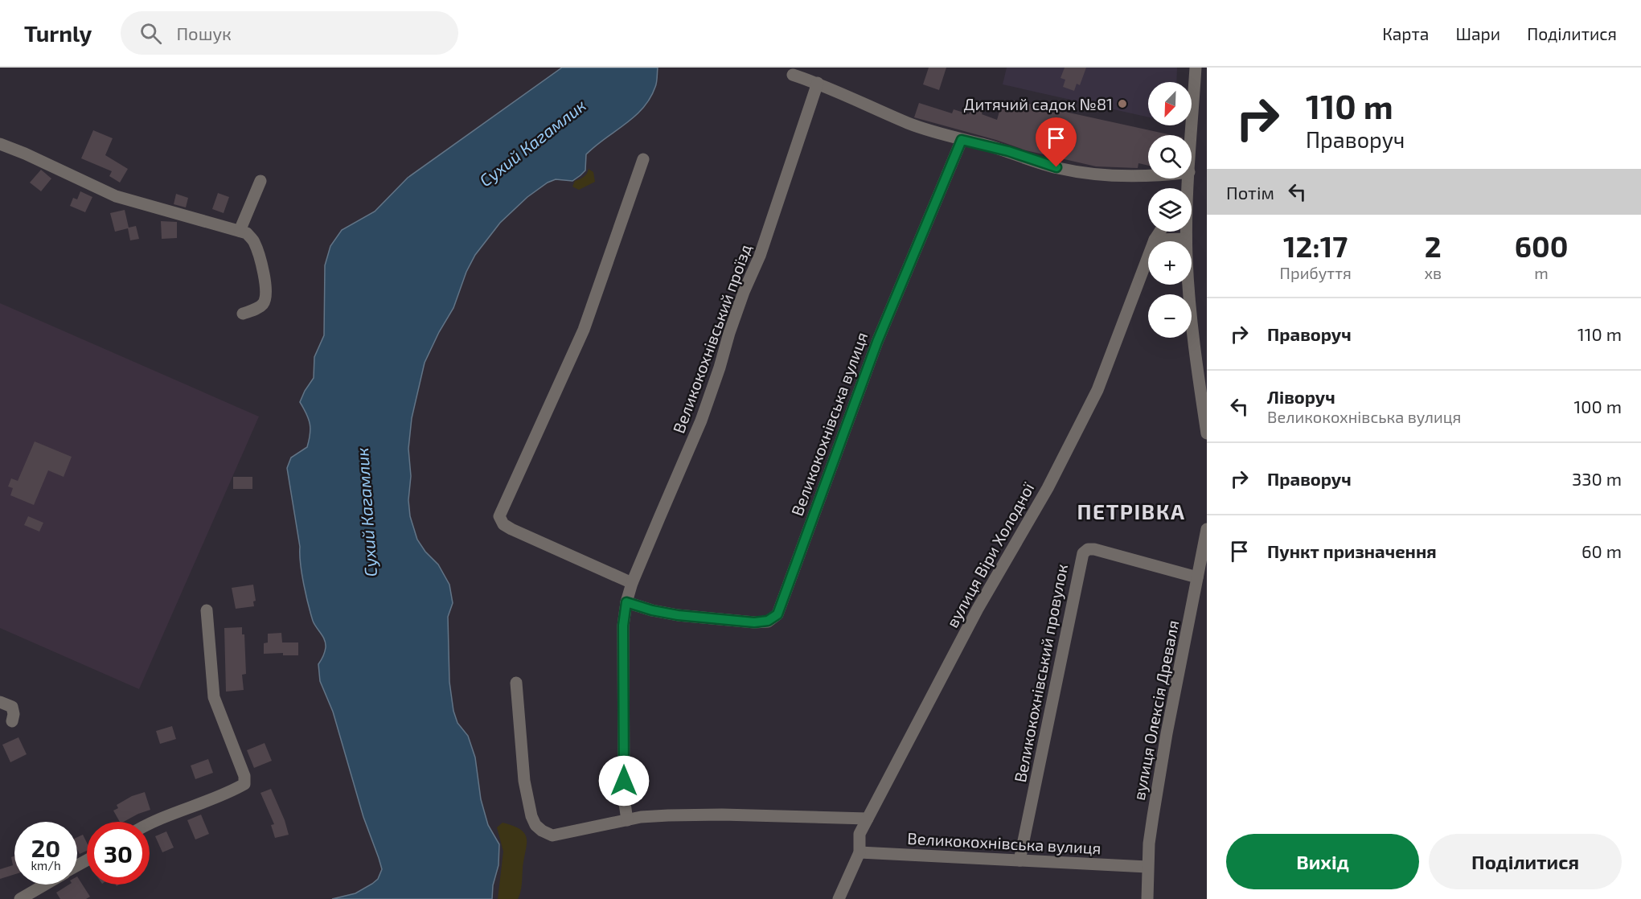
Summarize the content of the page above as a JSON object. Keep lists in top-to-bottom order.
{
  "streets": {
    "street": [
      "Великокохнівський проїзд",
      "Великокохнівська вулиця",
      "вулиця Віри Холодної",
      "Великокохнівський провулок",
      "вулиця Олексія Древаля"
    ]
  },
  "crossings": [
    ["Великокохнівський проїзд", "Великокохнівська вулиця"],
    ["Великокохнівська вулиця", "вулиця Віри Холодної"],
    ["Великокохнівська вулиця", "Великокохнівський провулок"],
    ["Великокохнівська вулиця", "вулиця Олексія Древаля"],
    ["Великокохнівський провулок", "вулиця Олексія Древаля"]
  ],
  "districts": ["ПЕТРІВКА"],
  "water": ["Сухий Кагамлик"],
  "places": ["Дитячий садок №81"],
  "north": "bottom left",
  "page": {
    "header": "Turnly",
    "search": "Пошук",
    "nav": ["Карта", "Шари", "Поділитися"],
    "turn": ["110 m", "Праворуч"],
    "map_buttons": ["+", "−"],
    "then": "Потім",
    "eta": [
      "12:17",
      "Прибуття",
      "2",
      "хв",
      "600",
      "m"
    ],
    "list": [
      {
        "name": "Праворуч",
        "value": "110 m"
      },
      {
        "name": "Ліворуч",
        "note": "Великокохнівська вулиця",
        "value": "100 m"
      },
      {
        "name": "Праворуч",
        "value": "330 m"
      },
      {
        "name": "Пункт призначення",
        "value": "60 m"
      }
    ],
    "speed": "20 km/h",
    "limit": "30",
    "buttons": ["Вихід", "Поділитися"]
  }
}
